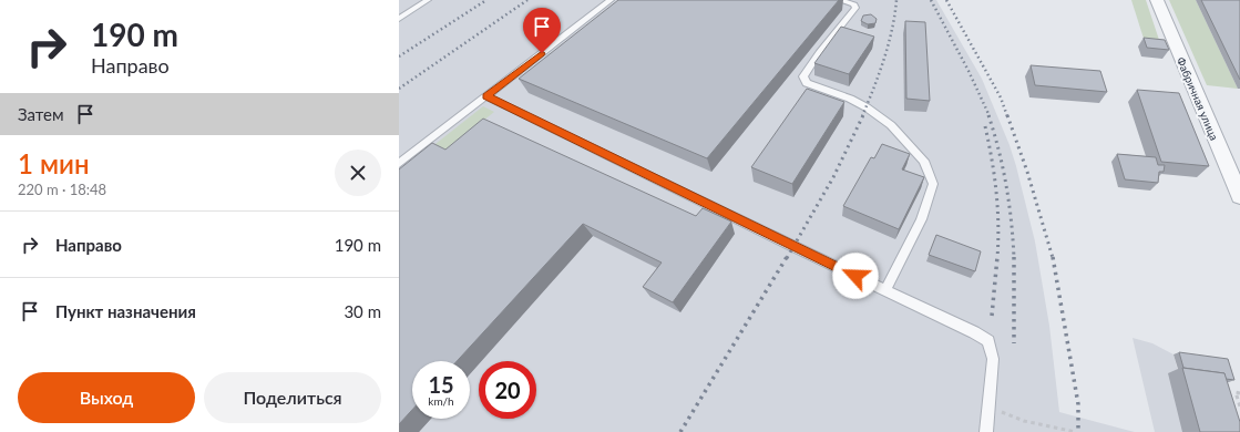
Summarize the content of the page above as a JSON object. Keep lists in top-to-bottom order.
{
  "streets": {
    "street": ["Фабричная улица"]
  },
  "page": {
    "turn": ["190 m", "Направо"],
    "then": "Затем",
    "heading": ["1 мин", "220 m · 18:48"],
    "list": [
      {
        "name": "Направо",
        "value": "190 m"
      },
      {
        "name": "Пункт назначения",
        "value": "30 m"
      }
    ],
    "speed": "15 km/h",
    "limit": "20",
    "buttons": ["Выход", "Поделиться"]
  }
}
